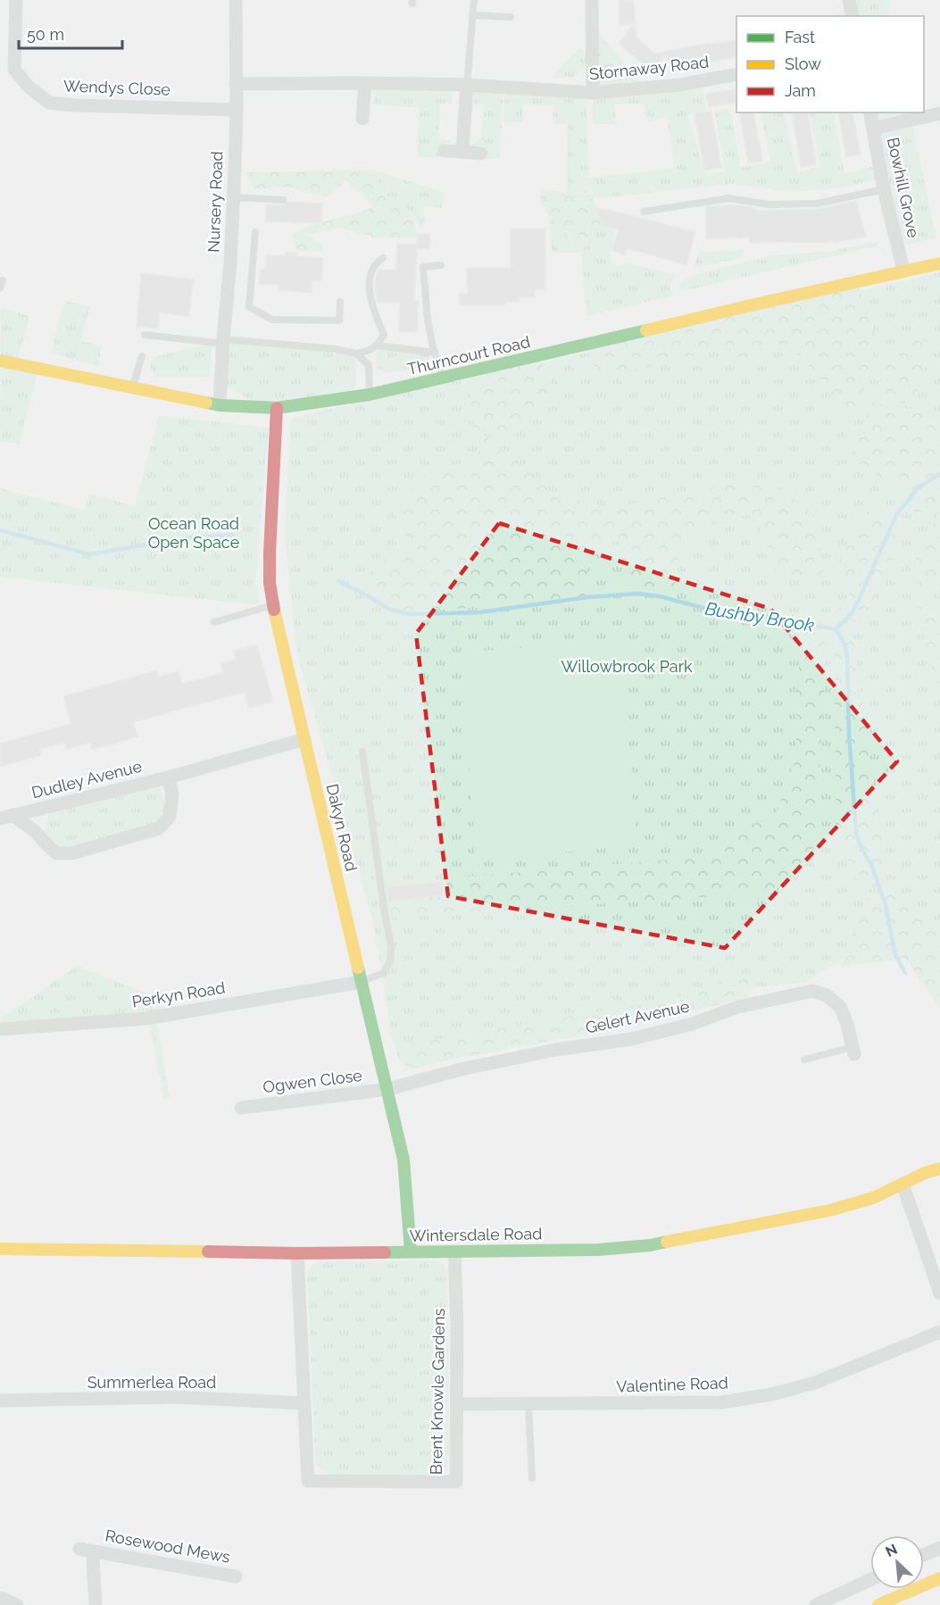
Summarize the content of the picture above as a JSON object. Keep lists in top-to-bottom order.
{
  "streets": {
    "main road": ["Thurncourt Road", "Dakyn Road", "Wintersdale Road"],
    "street": [
      "Stornaway Road",
      "Wendys Close",
      "Bowhill Grove",
      "Nursery Road",
      "Dudley Avenue",
      "Perkyn Road",
      "Gelert Avenue",
      "Ogwen Close",
      "Summerlea Road",
      "Valentine Road",
      "Brent Knowle Gardens",
      "Rosewood Mews"
    ]
  },
  "crossings": [
    ["Stornaway Road", "Nursery Road"],
    ["Wendys Close", "Nursery Road"],
    ["Bowhill Grove", "Thurncourt Road"],
    ["Nursery Road", "Thurncourt Road"],
    ["Thurncourt Road", "Dakyn Road"],
    ["Dudley Avenue", "Dakyn Road"],
    ["Dakyn Road", "Perkyn Road"],
    ["Dakyn Road", "Gelert Avenue"],
    ["Dakyn Road", "Ogwen Close"],
    ["Dakyn Road", "Wintersdale Road"],
    ["Gelert Avenue", "Ogwen Close"],
    ["Wintersdale Road", "Brent Knowle Gardens"],
    ["Summerlea Road", "Brent Knowle Gardens"],
    ["Valentine Road", "Brent Knowle Gardens"]
  ],
  "water": ["Bushby Brook"],
  "parks": ["Ocean Road Open Space", "Willowbrook Park"],
  "legend": ["Fast", "Slow", "Jam"],
  "scale_bar": "50 m",
  "north": "top left"
}
